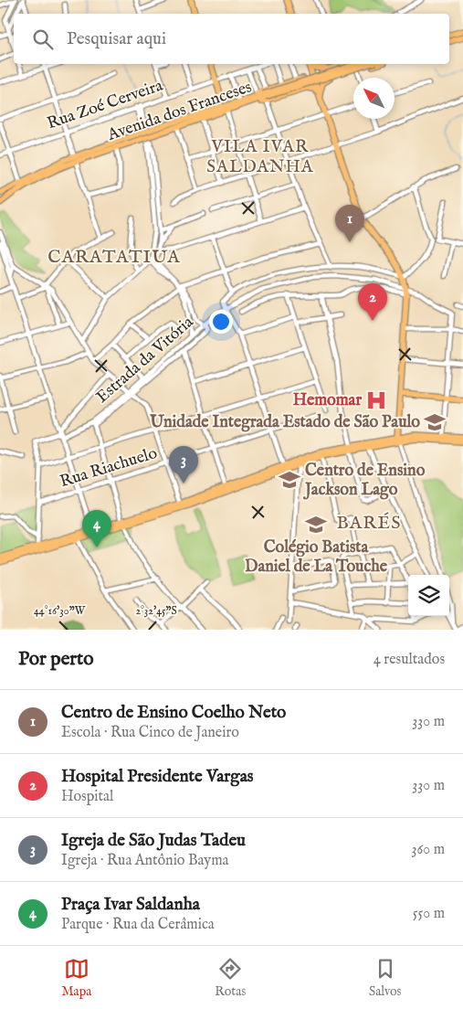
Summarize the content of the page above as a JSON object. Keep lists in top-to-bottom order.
{
  "streets": {
    "main road": ["Avenida dos Franceses"],
    "street": ["Rua Zoé Cerveira", "Estrada da Vitória", "Rua Riachuelo"]
  },
  "districts": ["VILA IVAR SALDANHA", "CARATATIUA", "BARÉS"],
  "places": {
    "hospital": ["Hemomar"],
    "school or university": ["Unidade Integrada Estado de São Paulo", "Centro de Ensino Jackson Lago", "Colégio Batista Daniel de La Touche"]
  },
  "north": "top left",
  "page": {
    "search": "Pesquisar aqui",
    "pins": [
      "1",
      "2",
      "3",
      "4"
    ],
    "heading": ["Por perto", "4 resultados"],
    "list": [
      {
        "mark": "1",
        "name": "Centro de Ensino Coelho Neto",
        "note": "Escola · Rua Cinco de Janeiro",
        "value": "330 m"
      },
      {
        "mark": "2",
        "name": "Hospital Presidente Vargas",
        "note": "Hospital",
        "value": "330 m"
      },
      {
        "mark": "3",
        "name": "Igreja de São Judas Tadeu",
        "note": "Igreja · Rua Antônio Bayma",
        "value": "360 m"
      },
      {
        "mark": "4",
        "name": "Praça Ivar Saldanha",
        "note": "Parque · Rua da Cerâmica",
        "value": "550 m"
      }
    ],
    "nav": ["Mapa", "Rotas", "Salvos"]
  },
  "coordinates": ["2°32'45\"S", "44°16'30\"W"]
}
